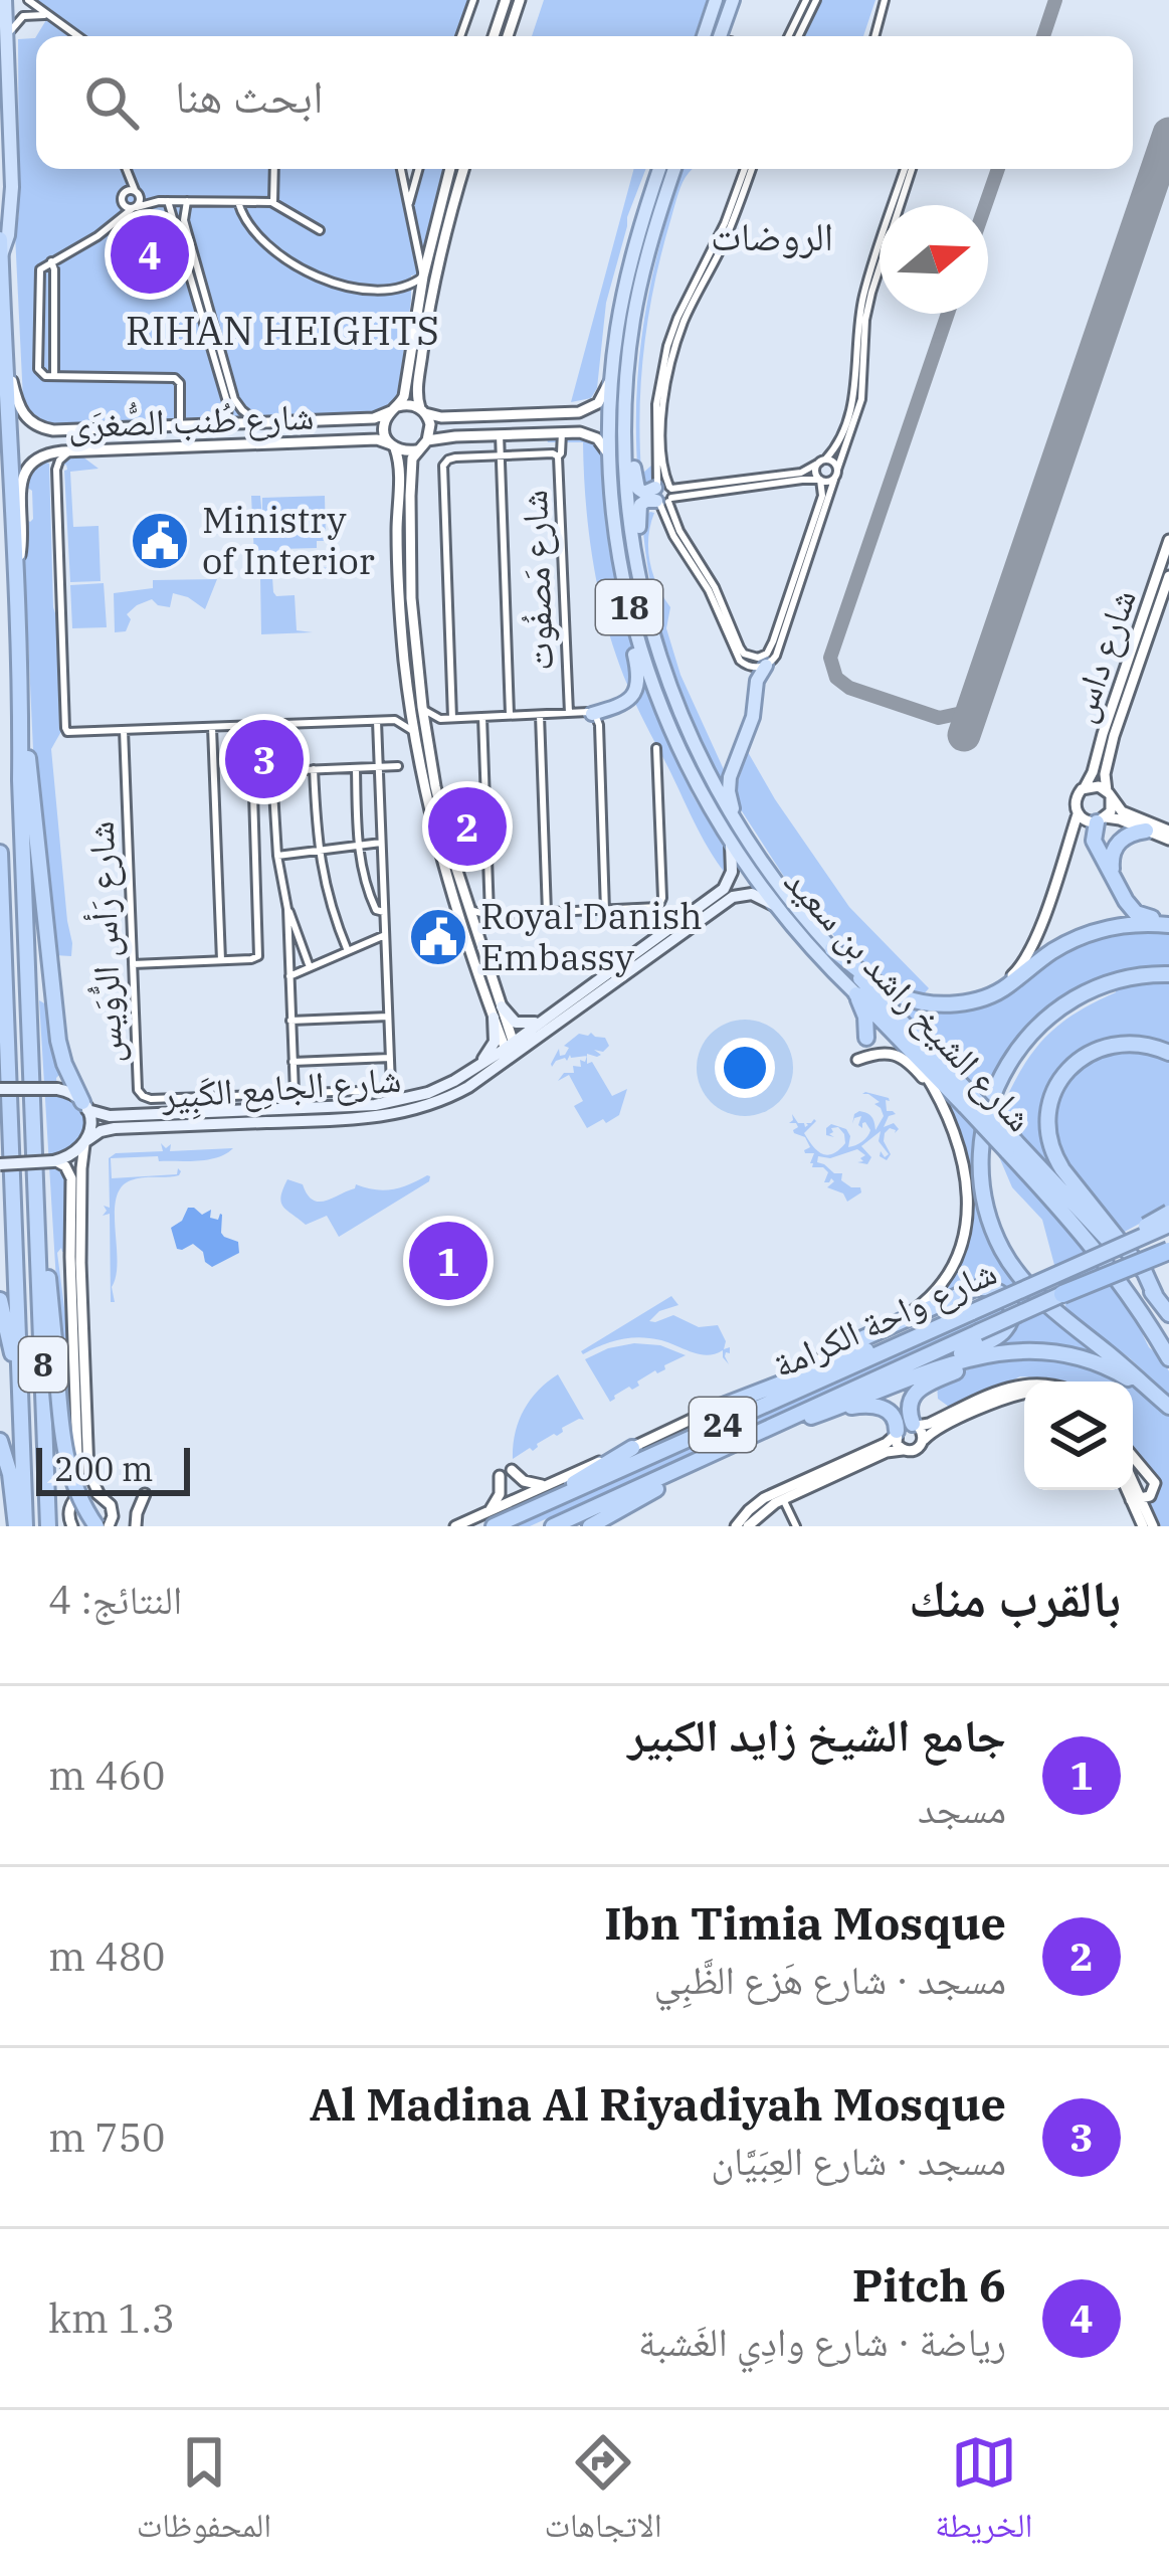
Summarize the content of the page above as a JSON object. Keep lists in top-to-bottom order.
{
  "streets": {
    "highway": [
      "18",
      "شارع الشيخ راشد بن سعيد",
      "شارع واحة الكرامة",
      "8",
      "24"
    ],
    "main road": ["شارع الجامِع الكَبِير"],
    "street": [
      "شارع طُنب الصُّغرَى",
      "شارع مَصفُوت",
      "شارع داس",
      "شارع رَأس الرُّوَيس"
    ]
  },
  "crossings": [
    ["شارع طُنب الصُّغرَى", "8"],
    ["شارع رَأس الرُّوَيس", "شارع الجامِع الكَبِير"]
  ],
  "districts": ["الروضات", "RIHAN HEIGHTS"],
  "places": {
    "public building": ["Ministry of Interior", "Royal Danish Embassy"]
  },
  "scale_bar": "200 m",
  "north": "right",
  "page": {
    "search": "ابحث هنا",
    "pins": [
      "4",
      "3",
      "2",
      "1"
    ],
    "scale": "200 m",
    "heading": ["بالقرب منك", "النتائج: 4"],
    "list": [
      {
        "mark": "1",
        "name": "جامع الشيخ زايد الكبير",
        "note": "مسجد",
        "value": "460 m"
      },
      {
        "mark": "2",
        "name": "Ibn Timia Mosque",
        "note": "مسجد · شارع هَزع الظَّبِي",
        "value": "480 m"
      },
      {
        "mark": "3",
        "name": "Al Madina Al Riyadiyah Mosque",
        "note": "مسجد · شارع العِبَيَّان",
        "value": "750 m"
      },
      {
        "mark": "4",
        "name": "Pitch 6",
        "note": "رياضة · شارع وادِي الغَشبة",
        "value": "1.3 km"
      }
    ],
    "nav": ["الخريطة", "الاتجاهات", "المحفوظات"]
  }
}
